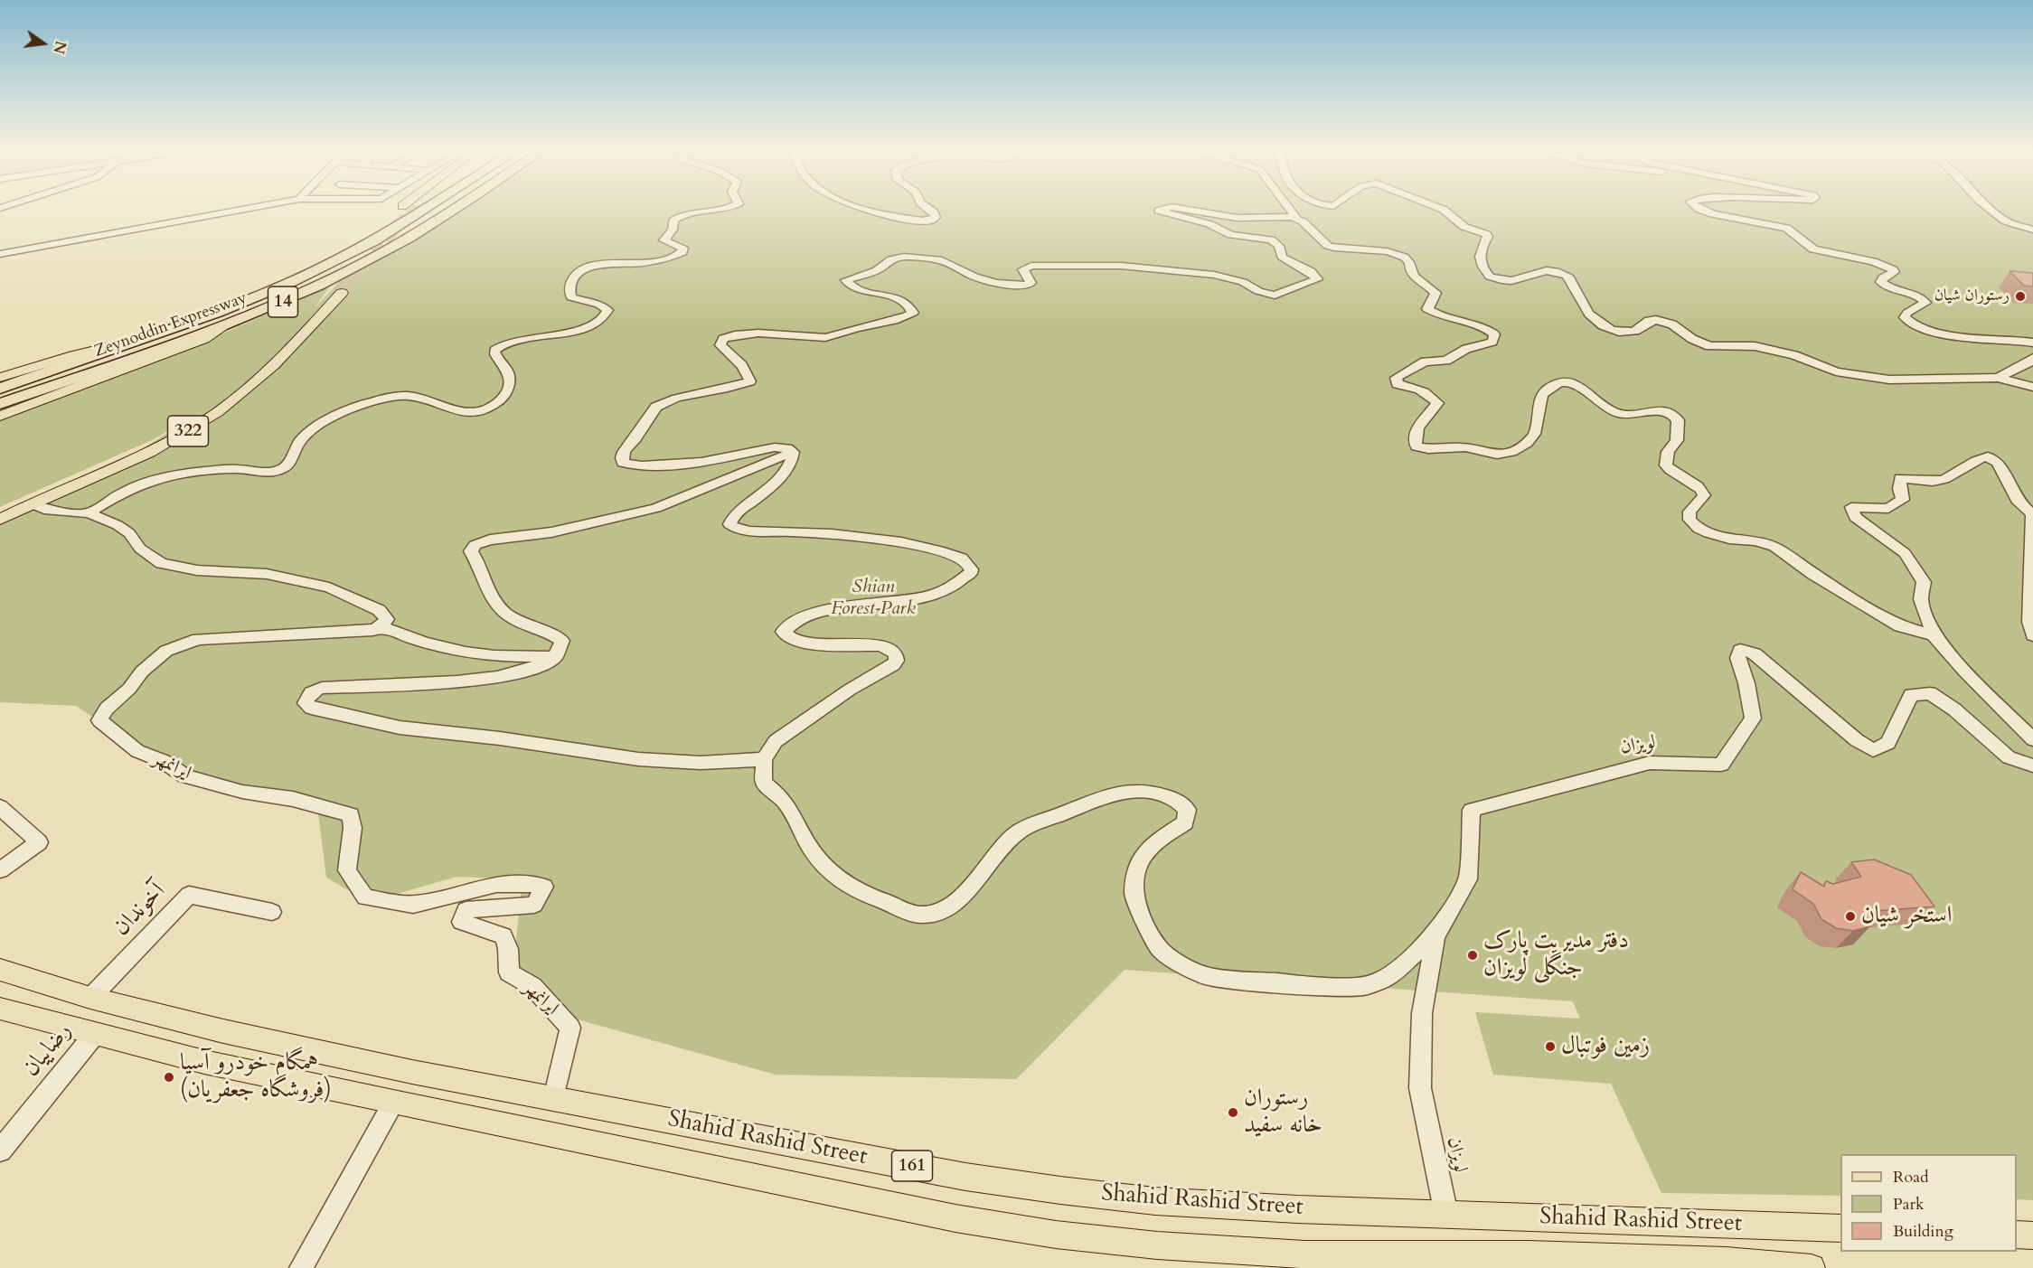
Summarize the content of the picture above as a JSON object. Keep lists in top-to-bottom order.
{
  "streets": {
    "highway": ["14", "Zeynoddin Expressway"],
    "main road": ["322", "Shahid Rashid Street", "161"],
    "street": [
      "لویزان",
      "ایرانمهر",
      "آخوندان",
      "رضاییان"
    ]
  },
  "crossings": [
    ["لویزان", "Shahid Rashid Street"],
    ["ایرانمهر", "Shahid Rashid Street"],
    ["آخوندان", "Shahid Rashid Street"],
    ["رضاییان", "Shahid Rashid Street"]
  ],
  "parks": ["Shian Forest Park"],
  "places": [
    "رستوران شیان",
    "استخر شیان",
    "دفتر مدیریت پارک جنگلی لویزان",
    "زمین فوتبال",
    "همگام خودرو آسیا (فروشگاه جعفریان)",
    "رستوران خانه سفید"
  ],
  "legend": ["Road", "Park", "Building"],
  "north": "right"
}
